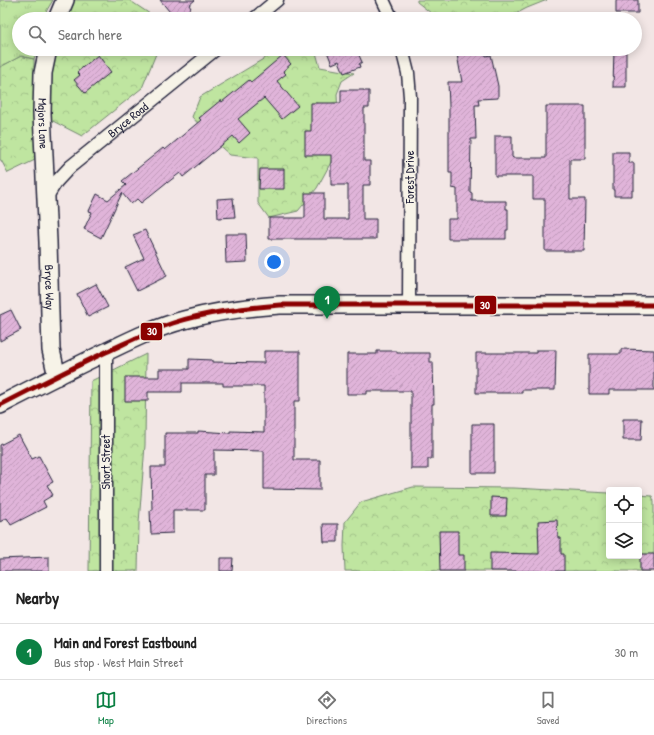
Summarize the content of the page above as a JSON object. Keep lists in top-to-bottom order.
{
  "streets": {
    "main road": ["Majors Lane", "Bryce Way"],
    "street": ["Bryce Road", "Forest Drive", "Short Street"]
  },
  "crossings": [
    ["Bryce Road", "Majors Lane"],
    ["Bryce Road", "Bryce Way"],
    ["Majors Lane", "Bryce Way"]
  ],
  "lines": ["transit line 30"],
  "page": {
    "search": "Search here",
    "pins": "1",
    "heading": "Nearby",
    "list": [
      {
        "mark": "1",
        "name": "Main and Forest Eastbound",
        "note": "Bus stop · West Main Street",
        "value": "30 m"
      }
    ],
    "nav": ["Map", "Directions", "Saved"]
  }
}
